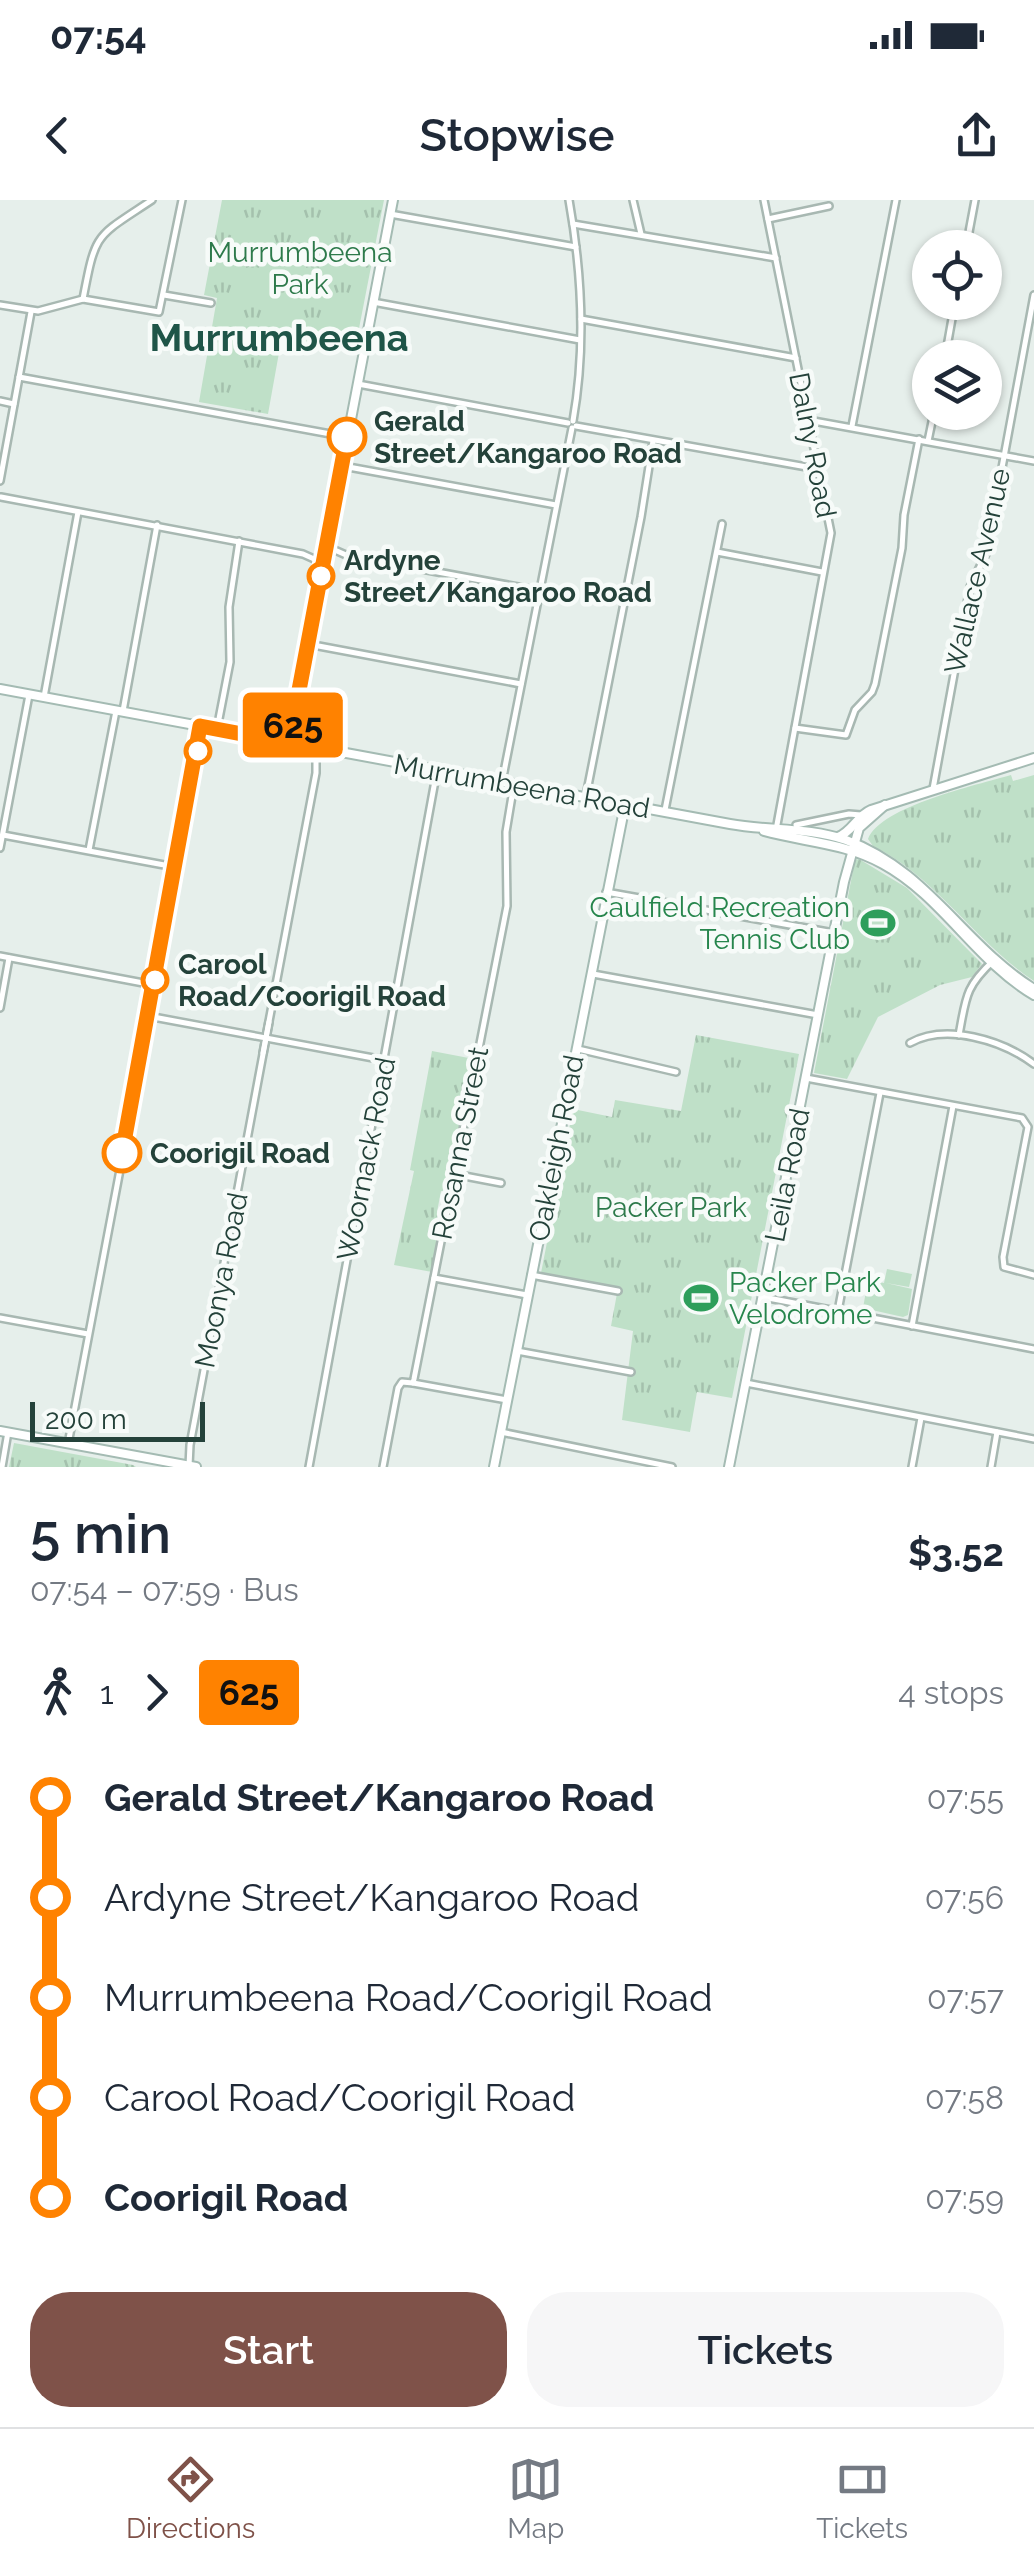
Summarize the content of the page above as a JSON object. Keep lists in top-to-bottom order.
{
  "streets": {
    "street": [
      "Dalny Road",
      "Wallace Avenue",
      "Murrumbeena Road",
      "Rosanna Street",
      "Oakleigh Road",
      "Woornack Road",
      "Leila Road",
      "Moonya Road"
    ]
  },
  "crossings": [
    ["Dalny Road", "Murrumbeena Road"],
    ["Murrumbeena Road", "Rosanna Street"],
    ["Murrumbeena Road", "Oakleigh Road"],
    ["Murrumbeena Road", "Woornack Road"],
    ["Murrumbeena Road", "Leila Road"],
    ["Murrumbeena Road", "Moonya Road"]
  ],
  "districts": ["Murrumbeena"],
  "parks": ["Murrumbeena Park", "Packer Park"],
  "places": {
    "other": [
      "Gerald Street/Kangaroo Road",
      "Ardyne Street/Kangaroo Road",
      "Carool Road/Coorigil Road",
      "Coorigil Road"
    ],
    "sports": ["Caulfield Recreation Tennis Club", "Packer Park Velodrome"]
  },
  "lines": ["bus line 625"],
  "scale_bar": "200 m",
  "page": {
    "status": "07:54",
    "header": "Stopwise",
    "on_map": "625",
    "scale": "200 m",
    "heading": ["5 min", "07:54 – 07:59 · Bus", "$3.52"],
    "legs": ["1", "625", "4 stops"],
    "list": [
      {
        "name": "Gerald Street/Kangaroo Road",
        "value": "07:55"
      },
      {
        "name": "Ardyne Street/Kangaroo Road",
        "value": "07:56"
      },
      {
        "name": "Murrumbeena Road/Coorigil Road",
        "value": "07:57"
      },
      {
        "name": "Carool Road/Coorigil Road",
        "value": "07:58"
      },
      {
        "name": "Coorigil Road",
        "value": "07:59"
      }
    ],
    "buttons": ["Start", "Tickets"],
    "tabs": ["Directions", "Map", "Tickets"]
  }
}
